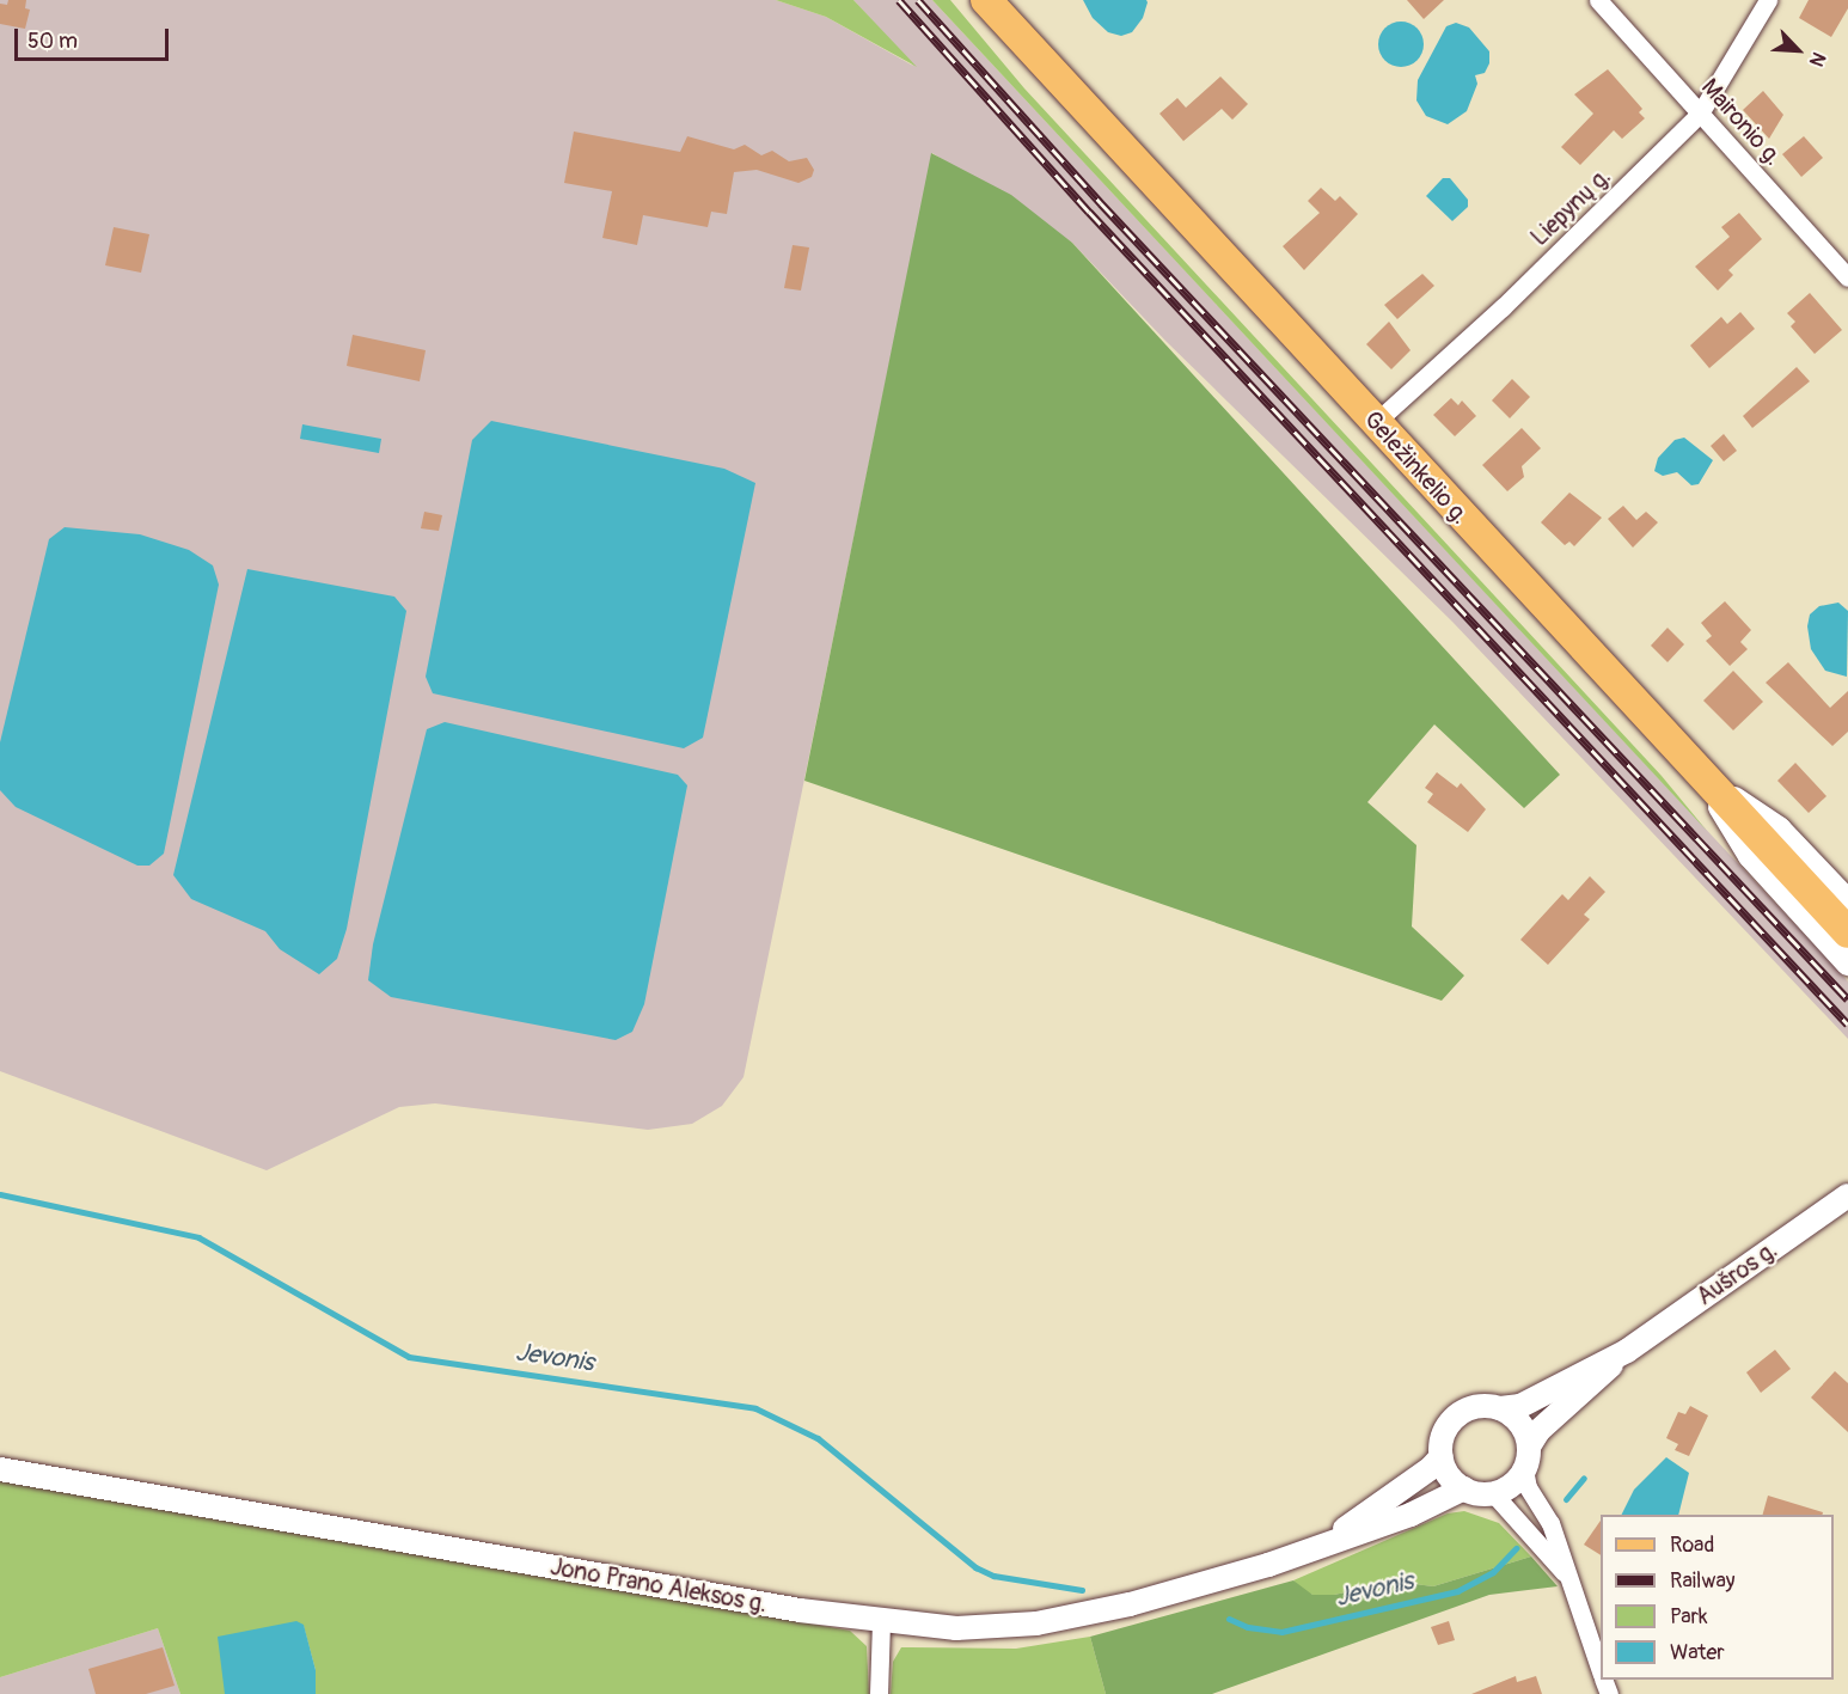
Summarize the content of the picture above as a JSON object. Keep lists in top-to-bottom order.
{
  "streets": {
    "main road": ["Geležinkelio g."],
    "street": [
      "Maironio g.",
      "Liepynų g.",
      "Aušros g.",
      "Jono Prano Aleksos g."
    ]
  },
  "crossings": [
    ["Maironio g.", "Liepynų g."],
    ["Liepynų g.", "Geležinkelio g."],
    ["Aušros g.", "Jono Prano Aleksos g."]
  ],
  "water": ["Jevonis"],
  "legend": [
    "Road",
    "Railway",
    "Park",
    "Water"
  ],
  "scale_bar": "50 m",
  "north": "bottom right"
}
